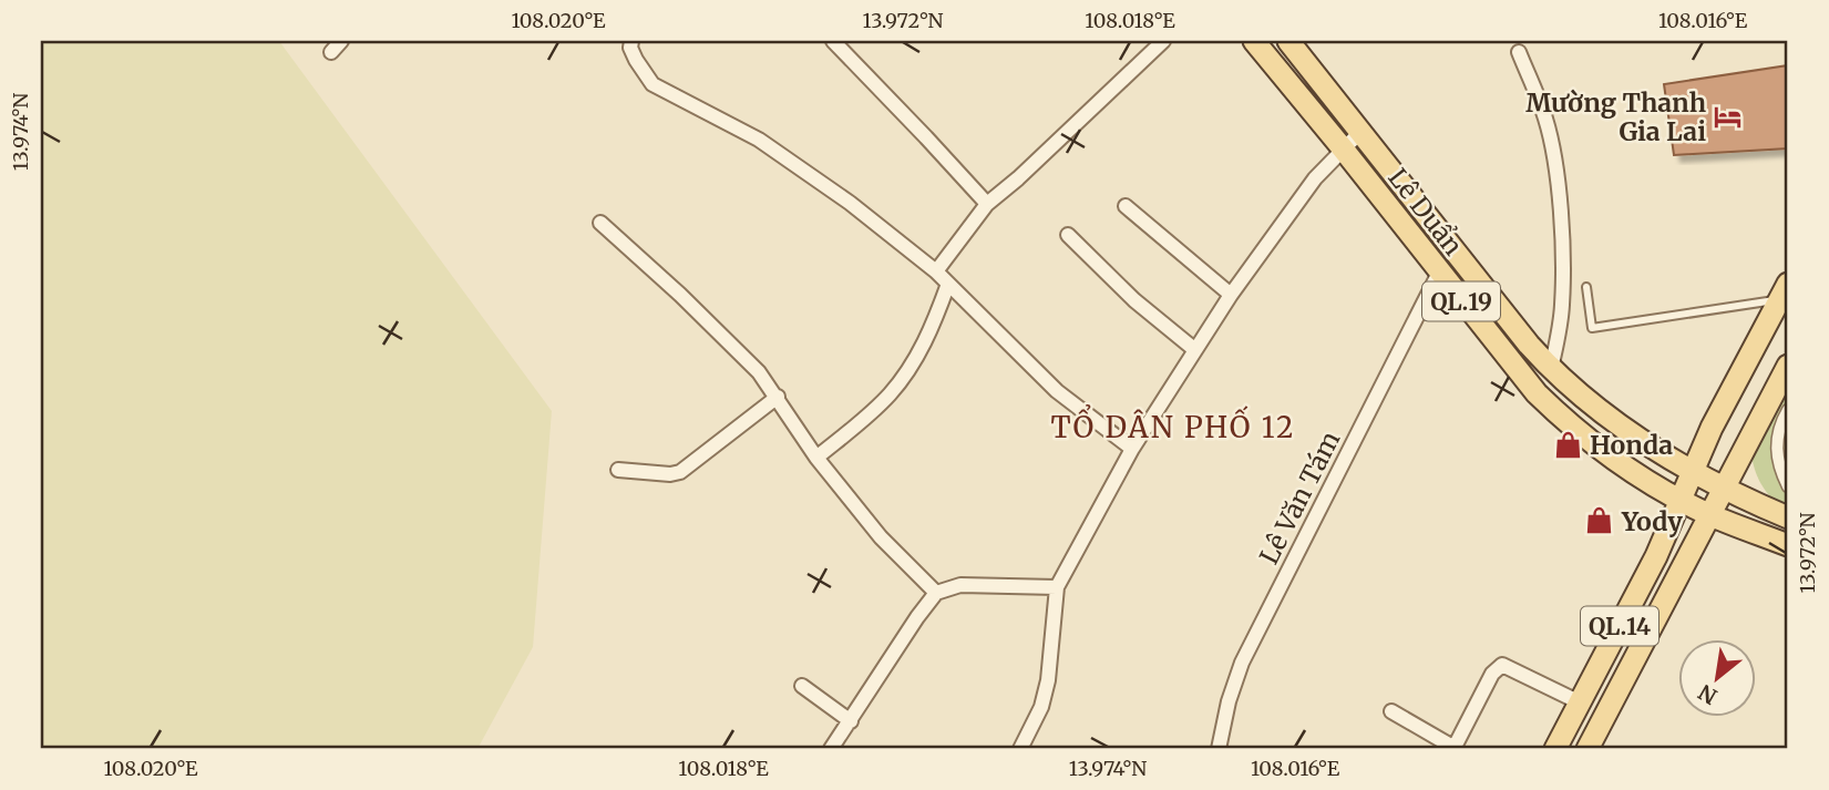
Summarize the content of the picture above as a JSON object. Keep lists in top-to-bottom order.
{
  "streets": {
    "main road": ["Lê Duẩn", "QL.19", "QL.14"],
    "street": ["Lê Văn Tám"]
  },
  "crossings": [
    ["Lê Duẩn", "Lê Văn Tám"],
    ["Lê Duẩn", "QL.14"]
  ],
  "districts": ["TỔ DÂN PHỐ 12"],
  "places": {
    "hotel": ["Mường Thanh Gia Lai"],
    "shop": ["Honda", "Yody"]
  },
  "north": "bottom left",
  "coordinates": [
    "108.020°E",
    "13.972°N",
    "108.018°E",
    "108.016°E",
    "13.974°N"
  ]
}
